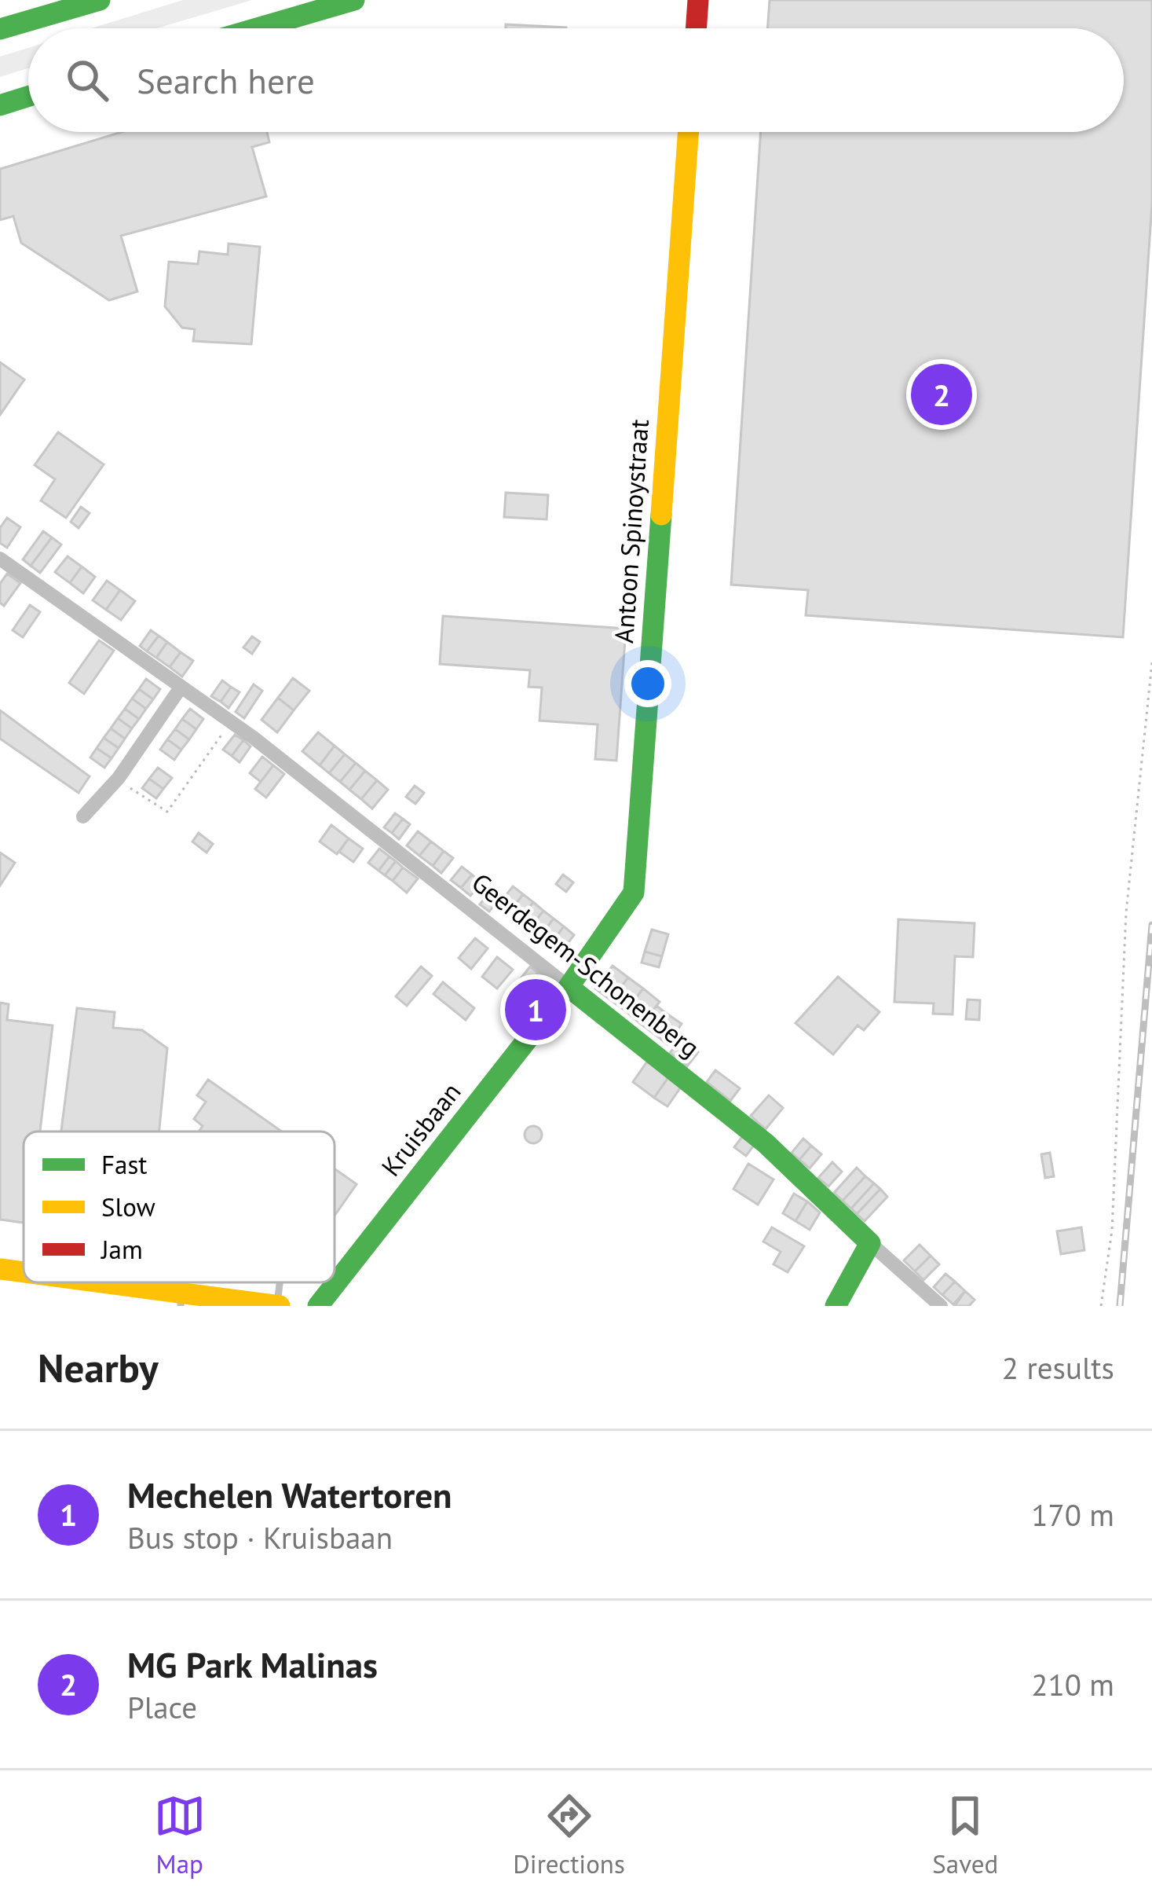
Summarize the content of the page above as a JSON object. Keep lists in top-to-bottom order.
{
  "streets": {
    "main road": ["Antoon Spinoystraat", "Geerdegem-Schonenberg", "Kruisbaan"]
  },
  "crossings": [
    ["Antoon Spinoystraat", "Geerdegem-Schonenberg"],
    ["Antoon Spinoystraat", "Kruisbaan"],
    ["Geerdegem-Schonenberg", "Kruisbaan"]
  ],
  "legend": ["Fast", "Slow", "Jam"],
  "page": {
    "search": "Search here",
    "pins": ["2", "1"],
    "heading": ["Nearby", "2 results"],
    "list": [
      {
        "mark": "1",
        "name": "Mechelen Watertoren",
        "note": "Bus stop · Kruisbaan",
        "value": "170 m"
      },
      {
        "mark": "2",
        "name": "MG Park Malinas",
        "note": "Place",
        "value": "210 m"
      }
    ],
    "nav": ["Map", "Directions", "Saved"]
  }
}
